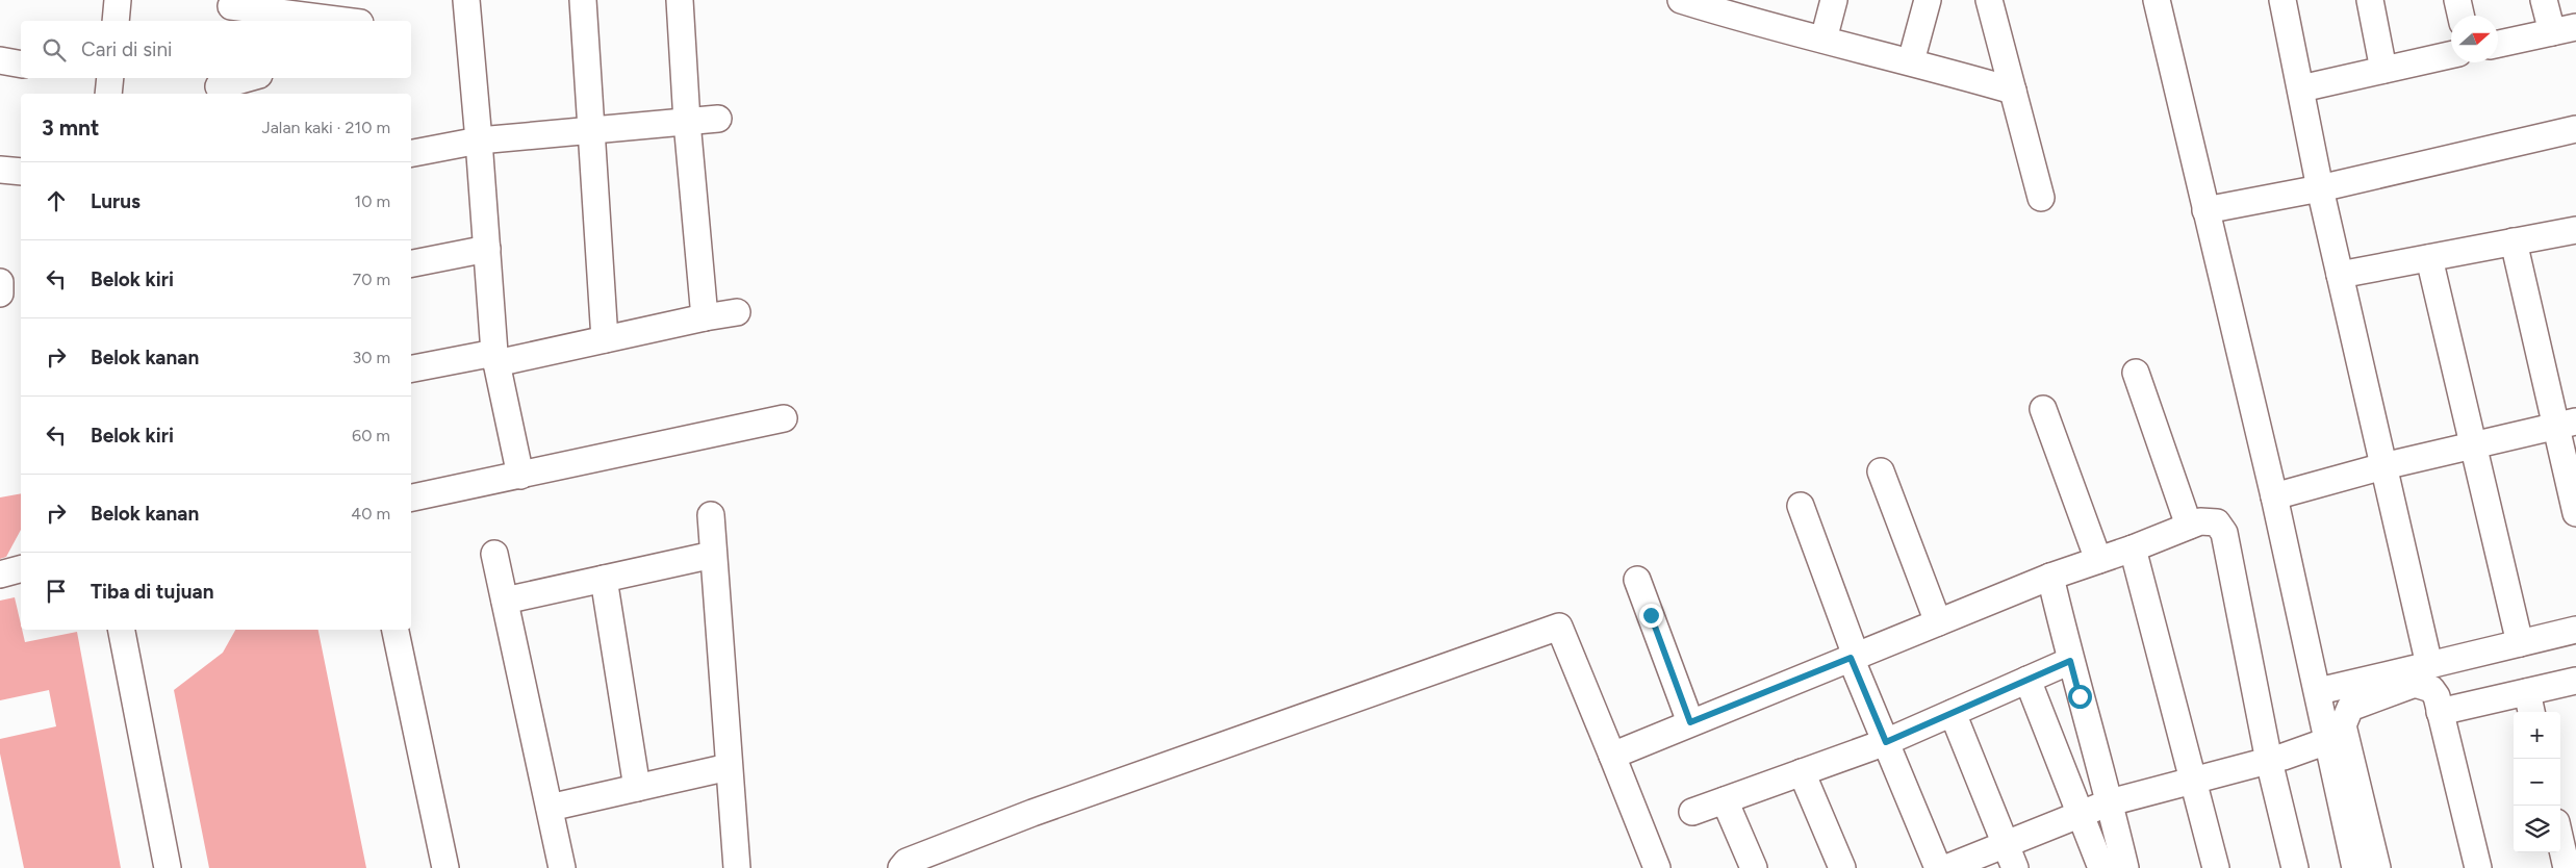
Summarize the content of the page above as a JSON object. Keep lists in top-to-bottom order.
{
  "north": "right",
  "page": {
    "search": "Cari di sini",
    "heading": ["3 mnt", "Jalan kaki · 210 m"],
    "list": [
      ["Lurus", "10 m"],
      ["Belok kiri", "70 m"],
      ["Belok kanan", "30 m"],
      ["Belok kiri", "60 m"],
      ["Belok kanan", "40 m"],
      "Tiba di tujuan"
    ],
    "map_buttons": ["+", "−"]
  }
}
